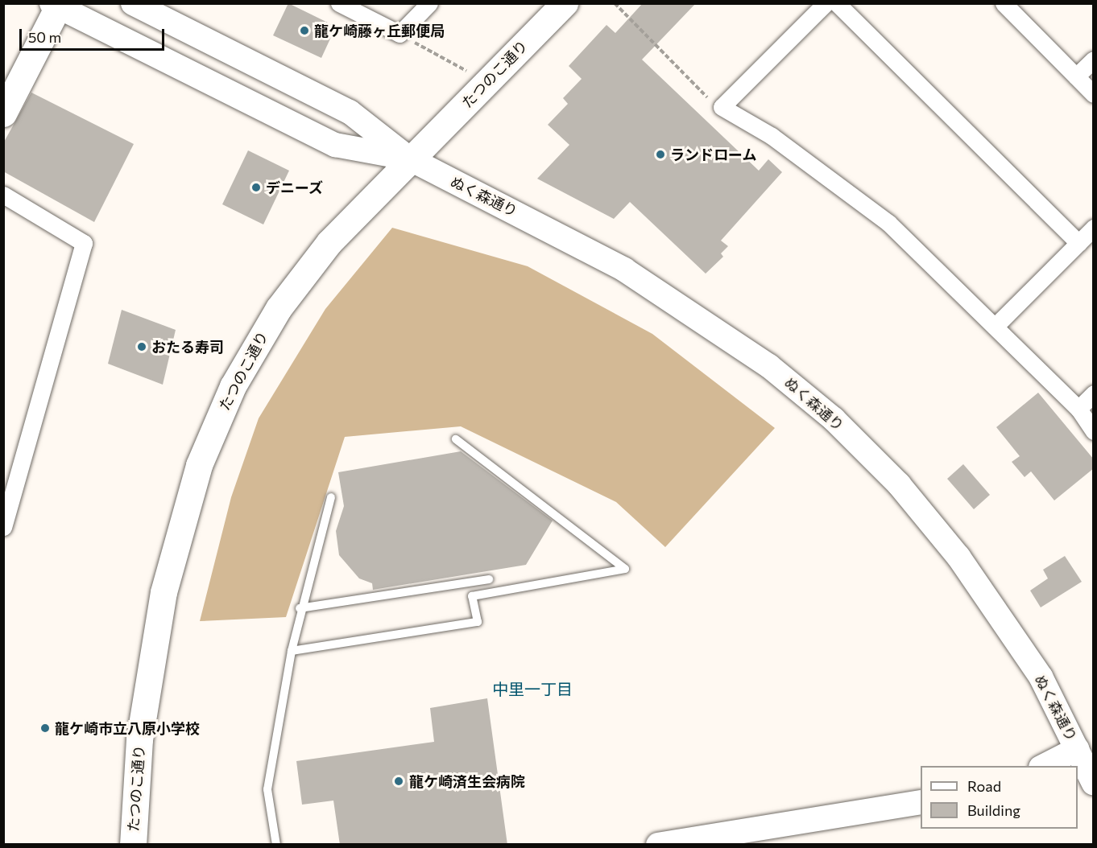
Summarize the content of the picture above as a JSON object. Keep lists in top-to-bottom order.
{
  "streets": {
    "main road": ["たつのこ通り", "ぬく森通り"]
  },
  "crossings": [
    ["たつのこ通り", "ぬく森通り"]
  ],
  "districts": ["中里一丁目"],
  "places": [
    "龍ケ崎藤ヶ丘郵便局",
    "ランドローム",
    "デニーズ",
    "おたる寿司",
    "龍ケ崎市立八原小学校",
    "龍ケ崎済生会病院"
  ],
  "legend": ["Road", "Building"],
  "scale_bar": "50 m"
}
